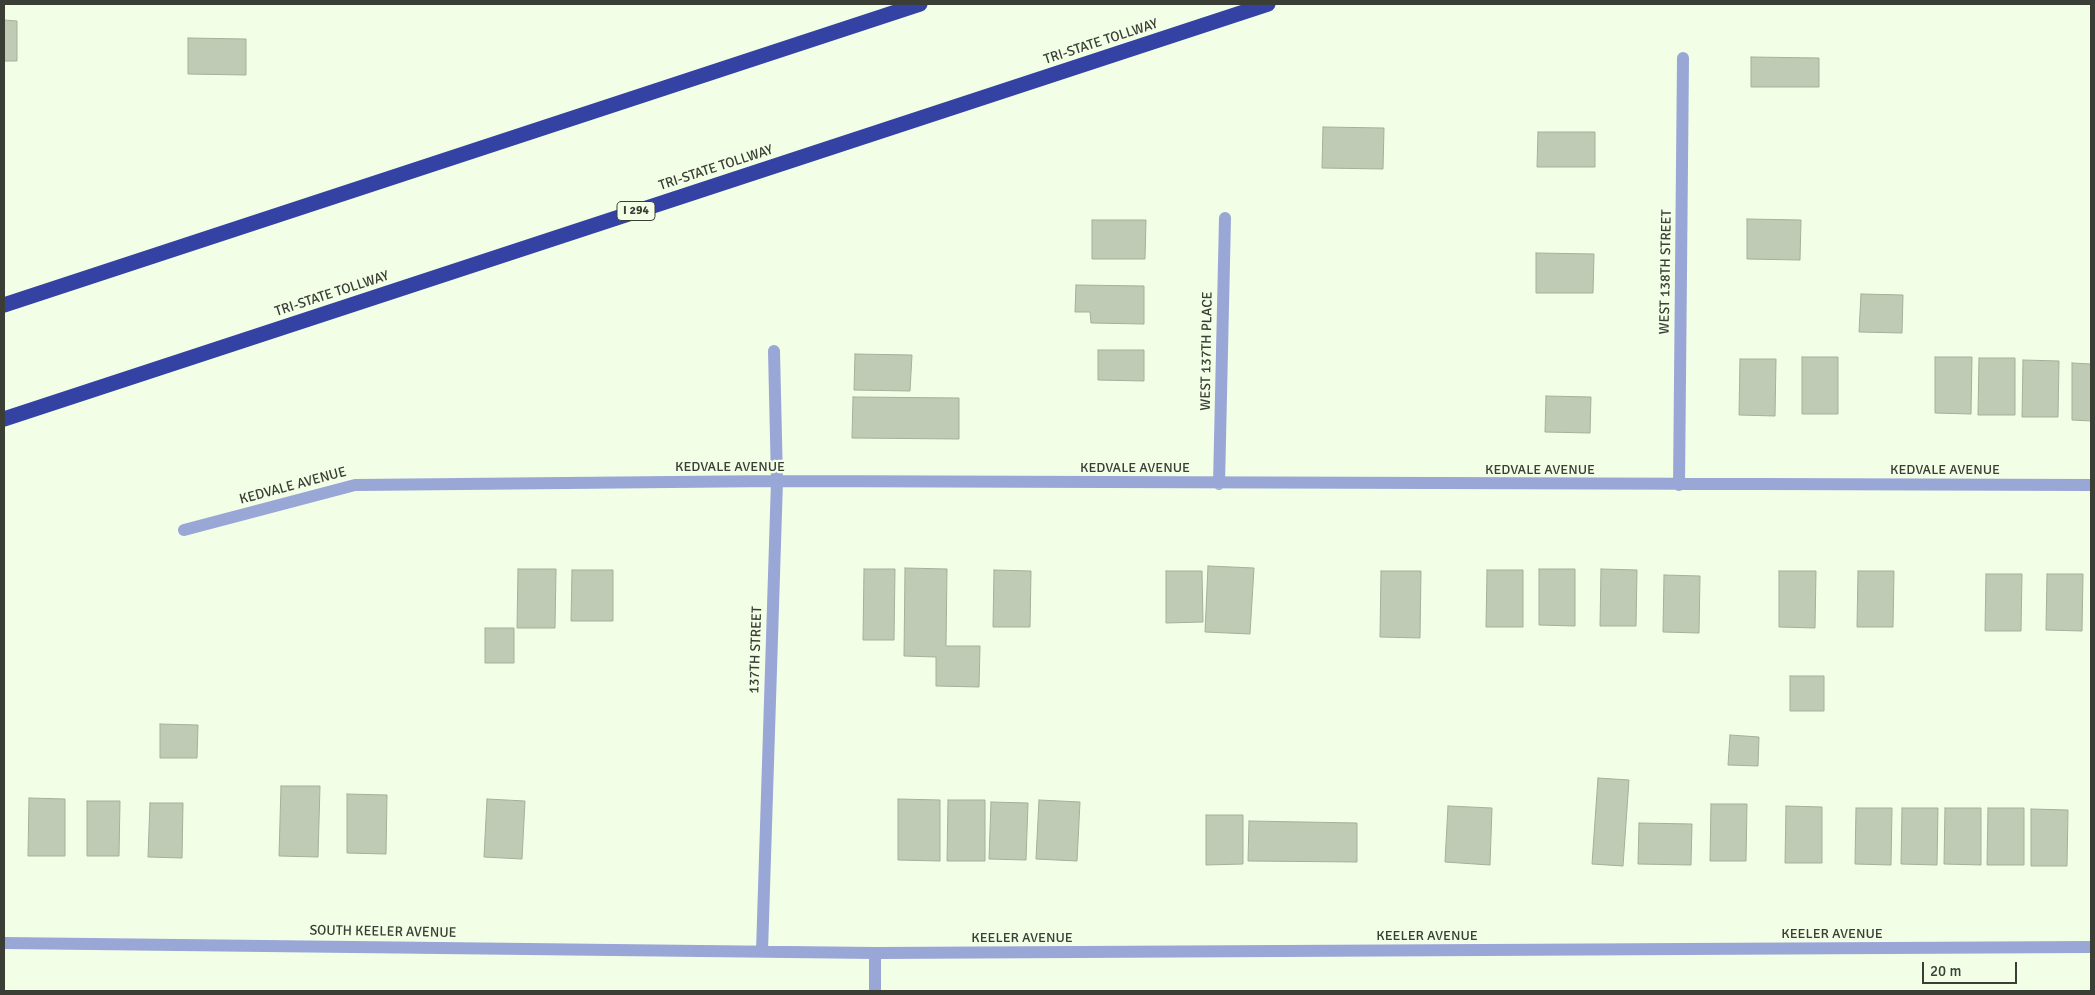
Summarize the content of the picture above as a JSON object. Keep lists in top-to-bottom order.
{
  "streets": {
    "highway": ["TRI-STATE TOLLWAY", "I 294"],
    "street": [
      "WEST 138TH STREET",
      "WEST 137TH PLACE",
      "KEDVALE AVENUE",
      "137TH STREET",
      "SOUTH KEELER AVENUE",
      "KEELER AVENUE"
    ]
  },
  "crossings": [
    ["WEST 138TH STREET", "KEDVALE AVENUE"],
    ["WEST 137TH PLACE", "KEDVALE AVENUE"],
    ["KEDVALE AVENUE", "137TH STREET"],
    ["137TH STREET", "SOUTH KEELER AVENUE"],
    ["137TH STREET", "KEELER AVENUE"],
    ["SOUTH KEELER AVENUE", "KEELER AVENUE"]
  ],
  "scale_bar": "20 m"
}
